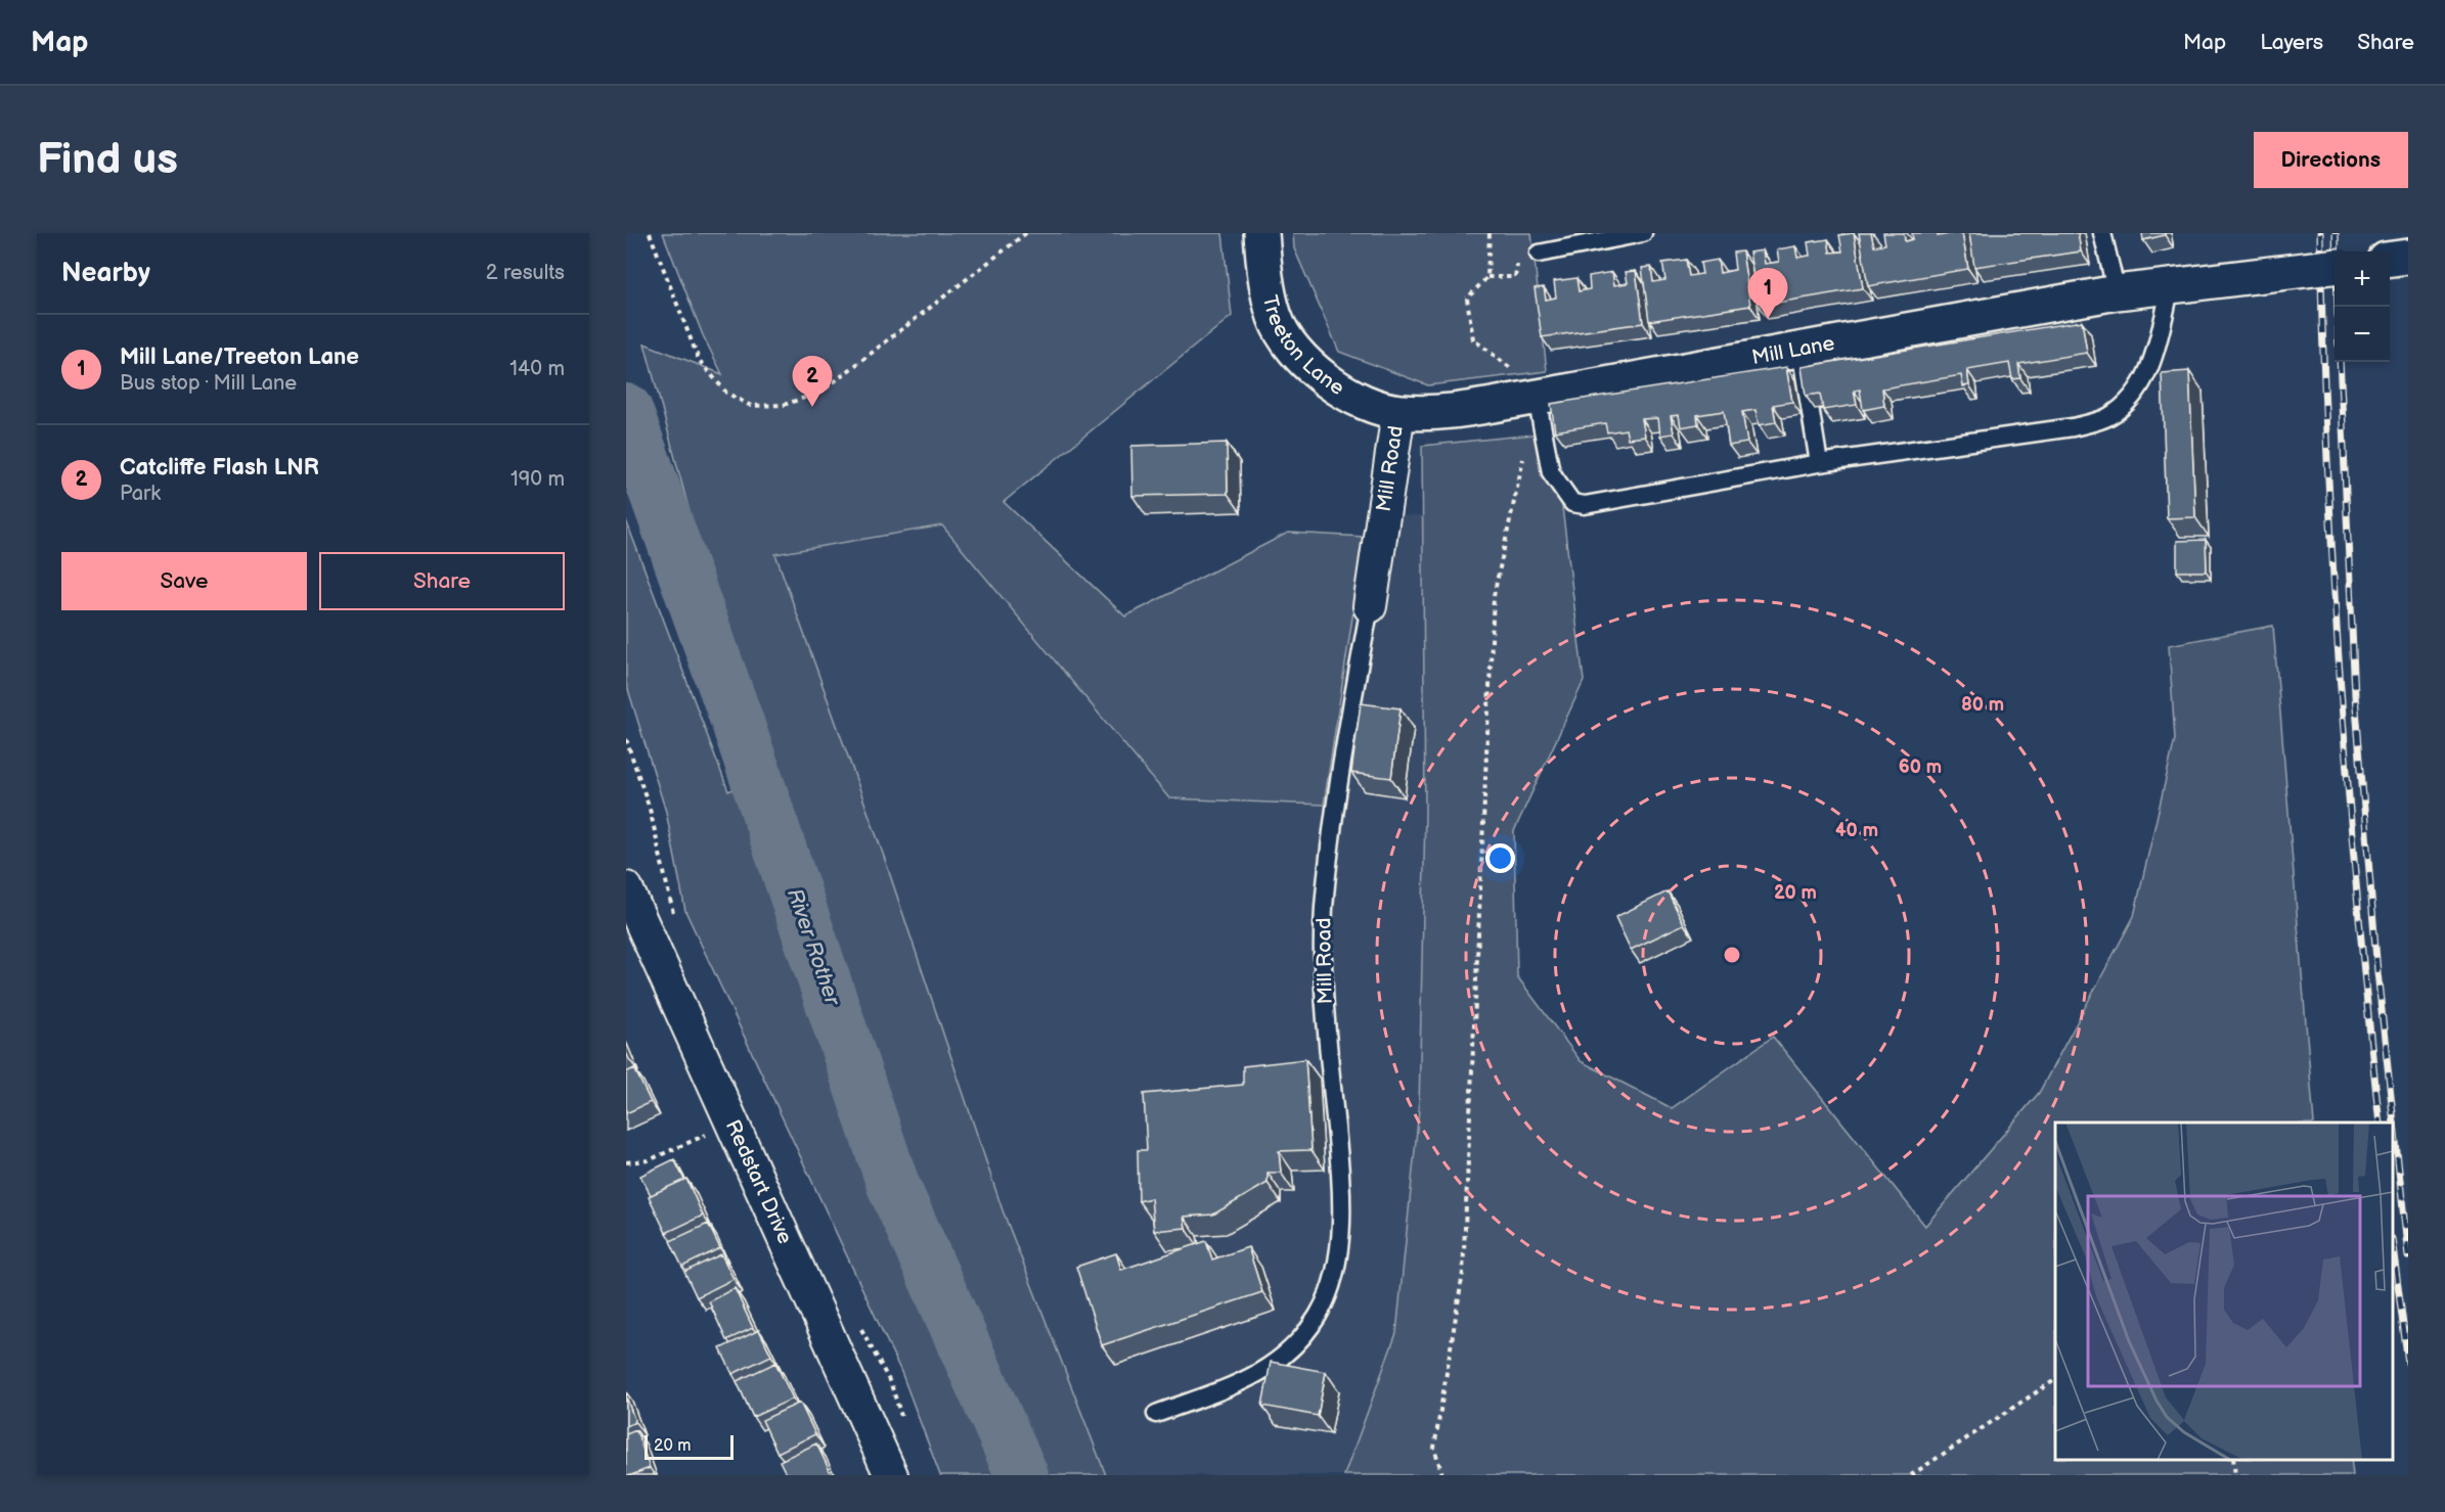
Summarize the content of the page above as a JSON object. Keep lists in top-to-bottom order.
{
  "streets": {
    "main road": ["Treeton Lane", "Mill Lane"],
    "street": ["Mill Road", "Redstart Drive"]
  },
  "crossings": [
    ["Treeton Lane", "Mill Lane"],
    ["Treeton Lane", "Mill Road"],
    ["Mill Lane", "Mill Road"]
  ],
  "water": ["River Rother"],
  "scale_bar": "20 m",
  "page": {
    "header": "Map",
    "nav": ["Map", "Layers", "Share"],
    "buttons": [
      "Directions",
      ["Save", "Share"]
    ],
    "title": "Find us",
    "heading": ["Nearby", "2 results"],
    "map_buttons": ["+", "−"],
    "pins": ["1", "2"],
    "list": [
      {
        "mark": "1",
        "name": "Mill Lane/Treeton Lane",
        "note": "Bus stop · Mill Lane",
        "value": "140 m"
      },
      {
        "mark": "2",
        "name": "Catcliffe Flash LNR",
        "note": "Park",
        "value": "190 m"
      }
    ],
    "scale": "20 m"
  },
  "rings": [
    "80 m",
    "60 m",
    "40 m",
    "20 m"
  ]
}
